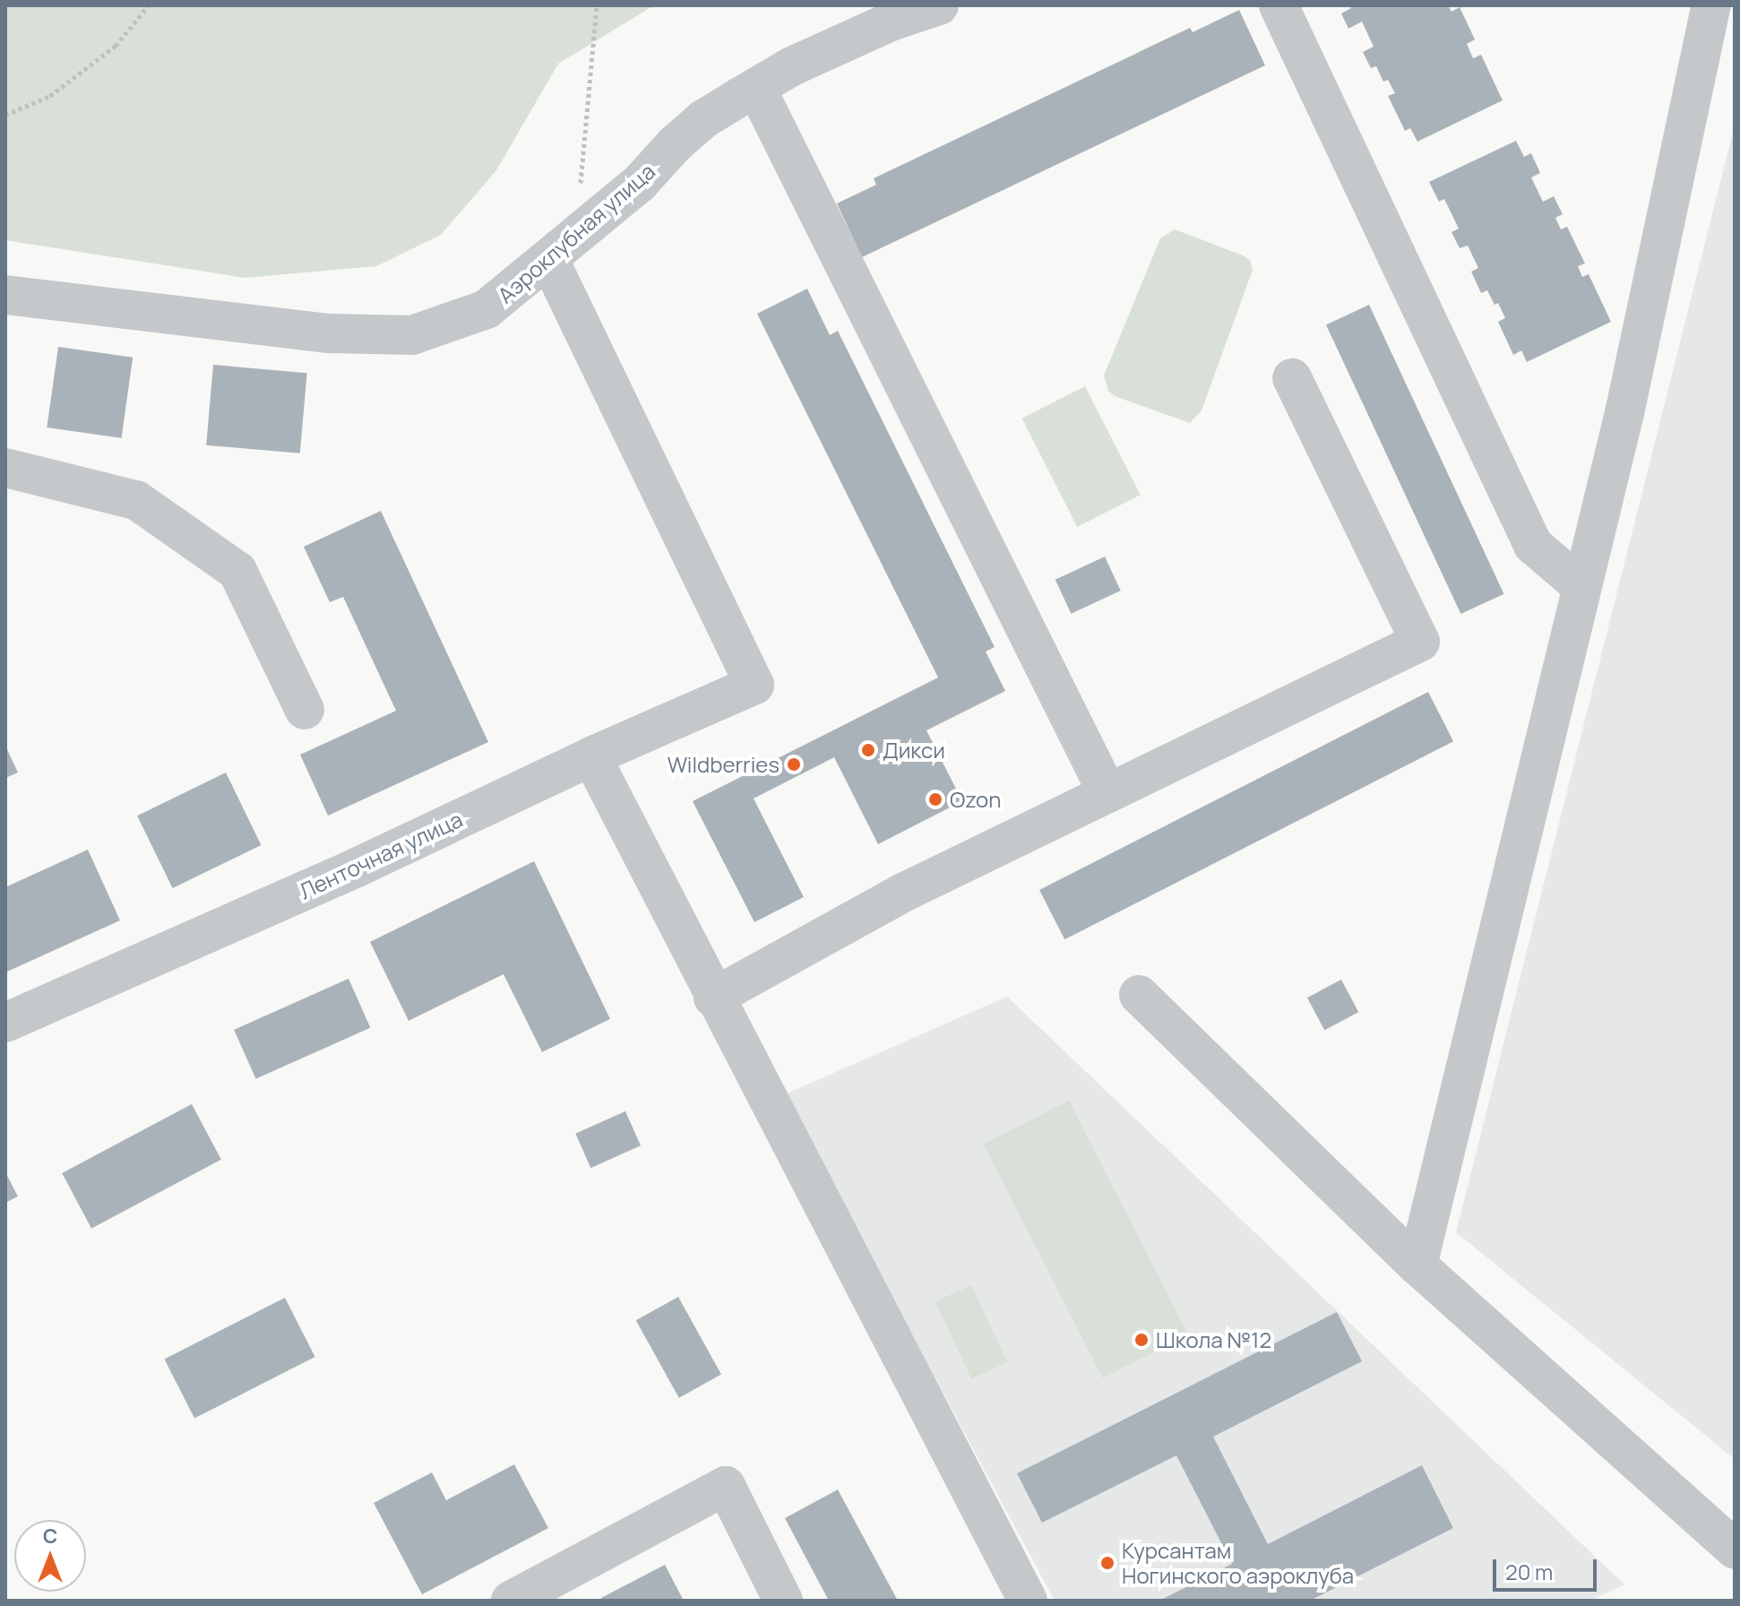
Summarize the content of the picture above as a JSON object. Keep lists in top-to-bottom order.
{
  "streets": {
    "street": ["Аэроклубная улица", "Ленточная улица"]
  },
  "crossings": [
    ["Аэроклубная улица", "Ленточная улица"]
  ],
  "places": [
    "Дикси",
    "Wildberries",
    "Ozon",
    "Школа №12",
    "Курсантам Ногинского аэроклуба"
  ],
  "scale_bar": "20 m",
  "north": "top"
}
